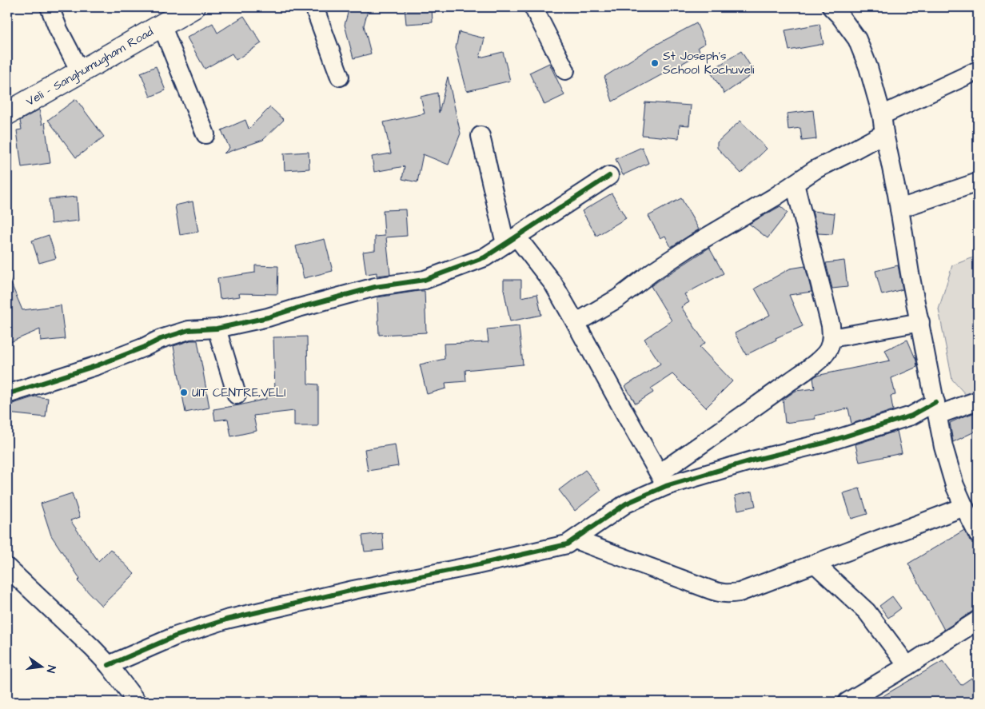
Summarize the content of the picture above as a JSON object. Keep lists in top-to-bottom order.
{
  "streets": {
    "main road": ["Veli - Sanghumugham Road"]
  },
  "places": ["St Joseph's School Kochuveli", "UIT CENTRE,VELI"],
  "north": "right"
}
